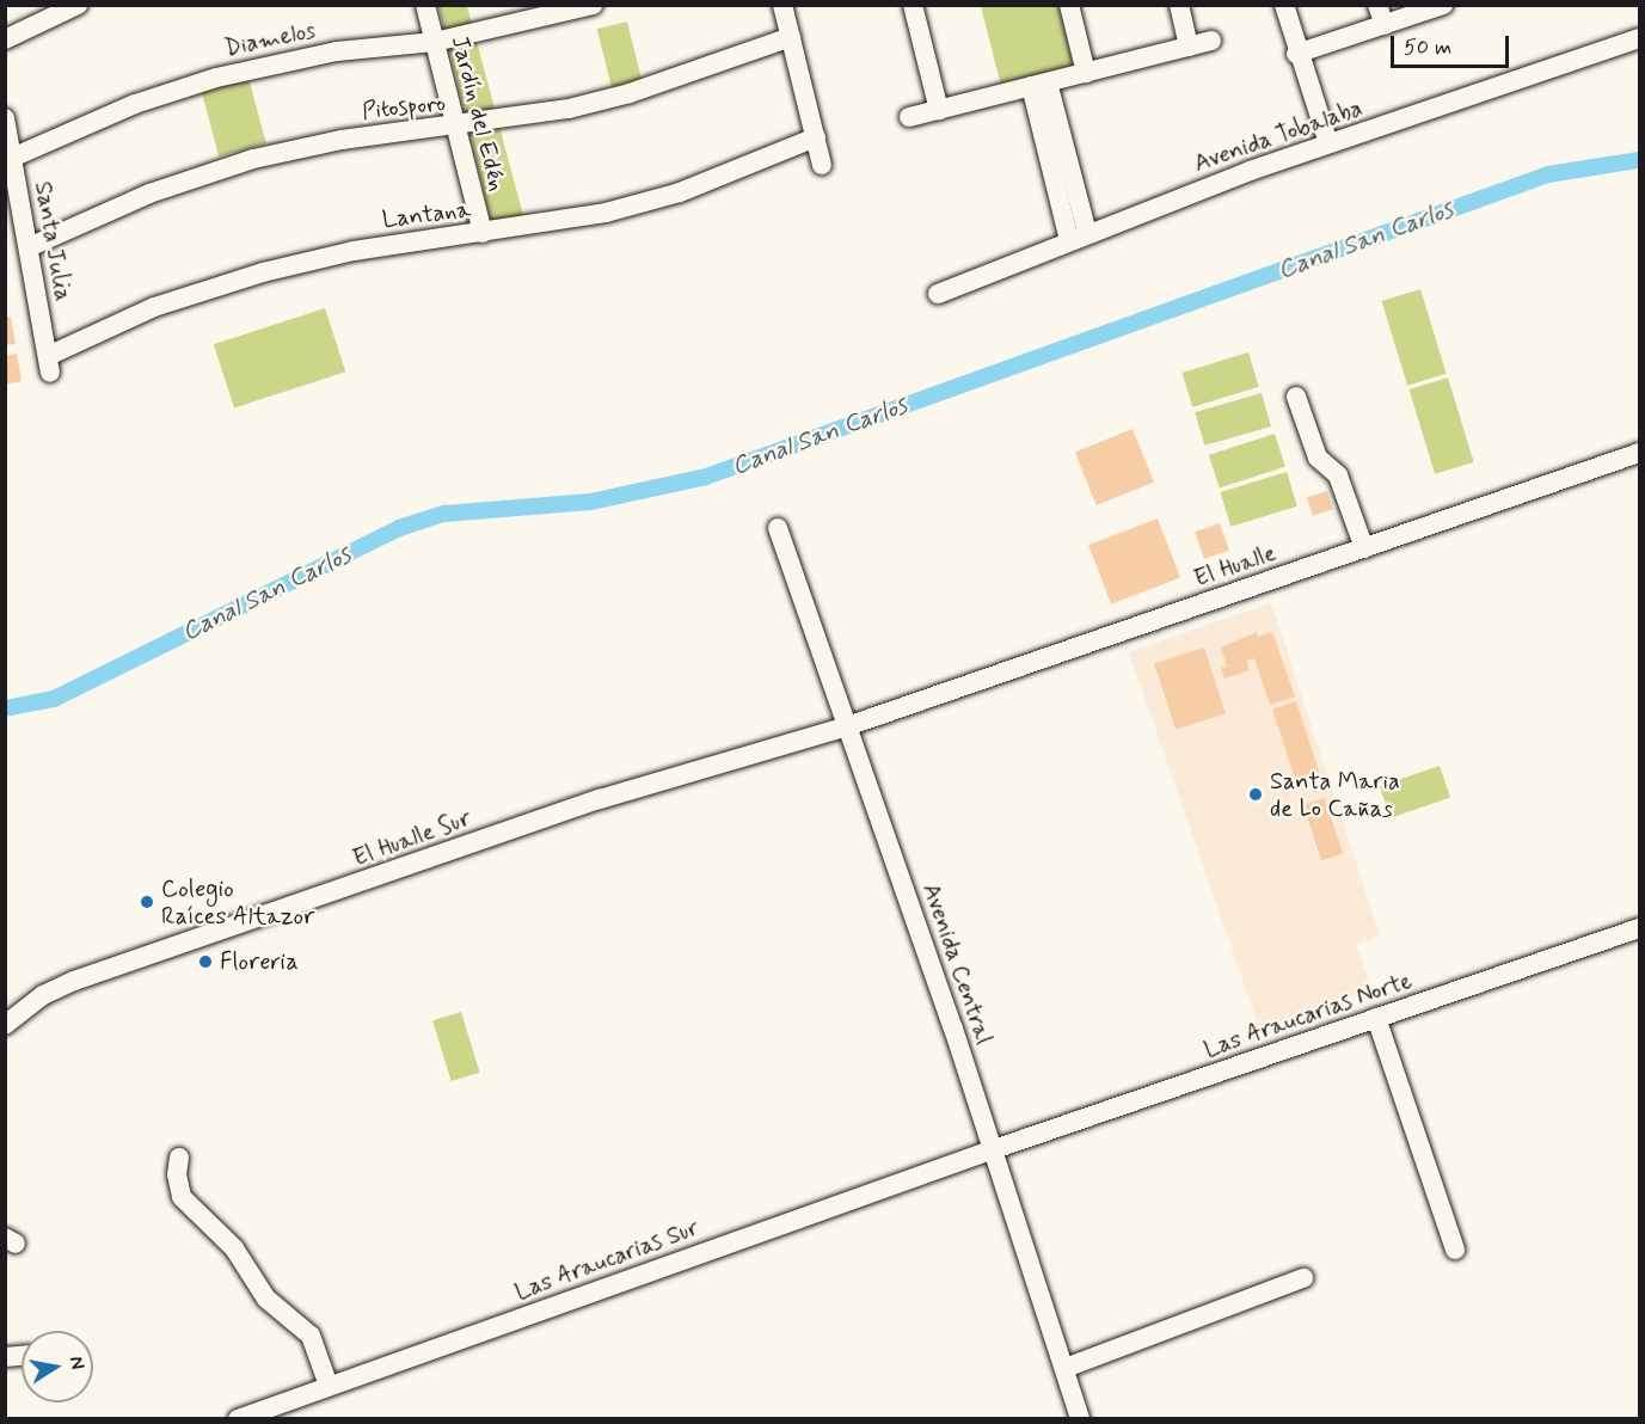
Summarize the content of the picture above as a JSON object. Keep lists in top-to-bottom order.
{
  "streets": {
    "street": [
      "Diamelos",
      "Pitosporo",
      "Jardín del Edén",
      "Avenida Tobalaba",
      "Lantana",
      "Santa Julia",
      "El Hualle",
      "El Hualle Sur",
      "Avenida Central",
      "Las Araucarias Norte",
      "Las Araucarias Sur"
    ]
  },
  "crossings": [
    ["Diamelos", "Jardín del Edén"],
    ["Diamelos", "Santa Julia"],
    ["Pitosporo", "Jardín del Edén"],
    ["Pitosporo", "Santa Julia"],
    ["Jardín del Edén", "Lantana"],
    ["Lantana", "Santa Julia"],
    ["El Hualle", "El Hualle Sur"],
    ["El Hualle", "Avenida Central"],
    ["El Hualle Sur", "Avenida Central"],
    ["Avenida Central", "Las Araucarias Norte"],
    ["Avenida Central", "Las Araucarias Sur"],
    ["Las Araucarias Norte", "Las Araucarias Sur"]
  ],
  "water": ["Canal San Carlos"],
  "places": ["Santa Maria de Lo Cañas", "Colegio Raíces Altazor", "Floreria"],
  "scale_bar": "50 m",
  "north": "right"
}
